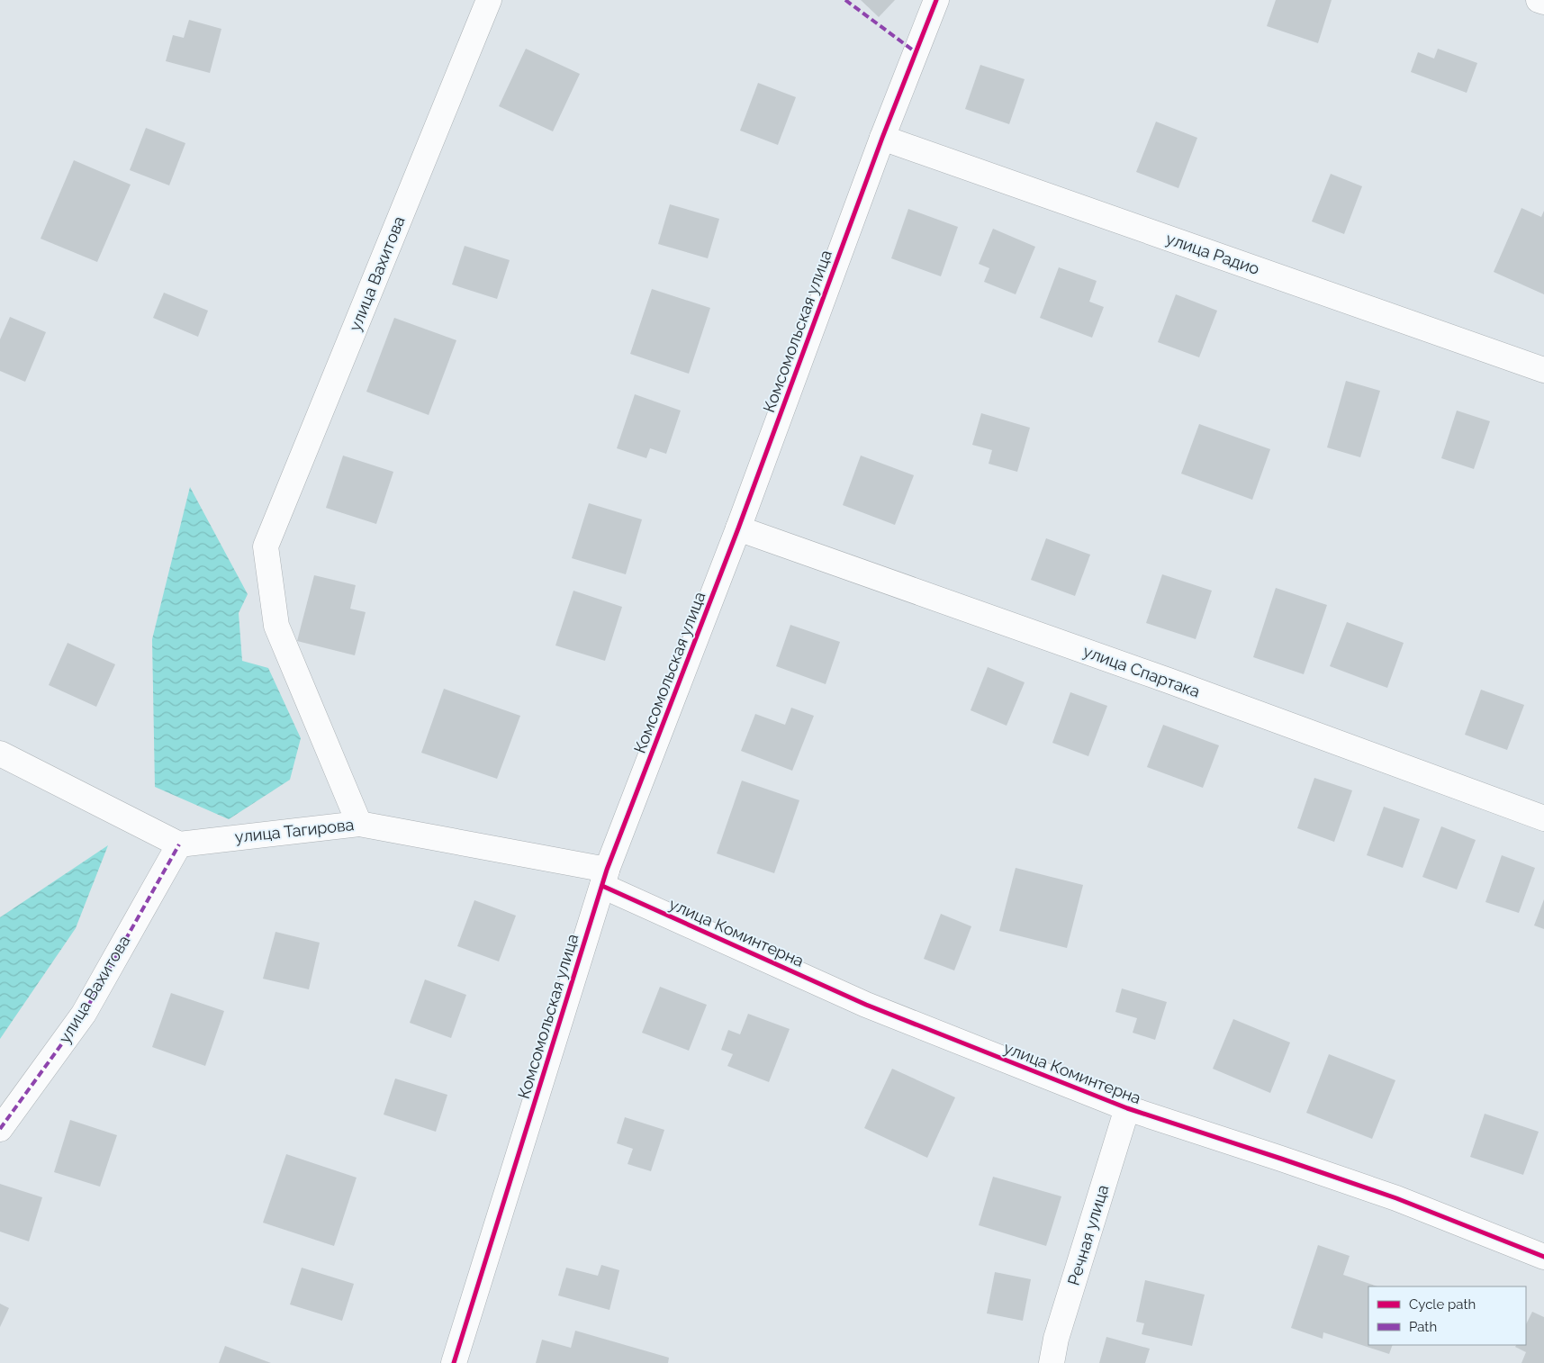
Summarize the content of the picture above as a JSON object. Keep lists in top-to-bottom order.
{
  "streets": {
    "street": [
      "улица Радио",
      "улица Вахитова",
      "Комсомольская улица",
      "улица Спартака",
      "улица Тагирова",
      "улица Коминтерна",
      "Речная улица"
    ]
  },
  "crossings": [
    ["улица Радио", "Комсомольская улица"],
    ["улица Вахитова", "улица Тагирова"],
    ["Комсомольская улица", "улица Спартака"],
    ["Комсомольская улица", "улица Тагирова"],
    ["Комсомольская улица", "улица Коминтерна"],
    ["улица Тагирова", "улица Коминтерна"],
    ["улица Коминтерна", "Речная улица"]
  ],
  "legend": ["Cycle path", "Path"]
}
